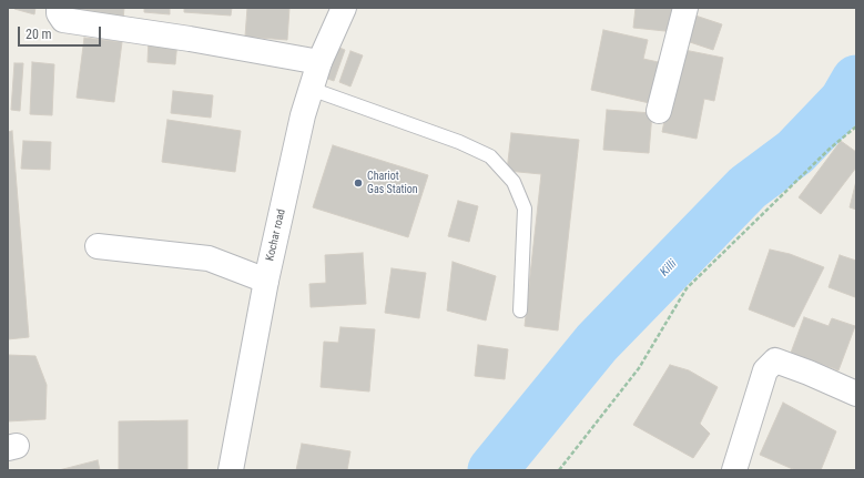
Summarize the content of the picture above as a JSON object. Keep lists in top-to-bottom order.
{
  "streets": {
    "street": ["Kochar road"]
  },
  "water": ["Killi"],
  "places": ["Chariot Gas Station"],
  "scale_bar": "20 m"
}
